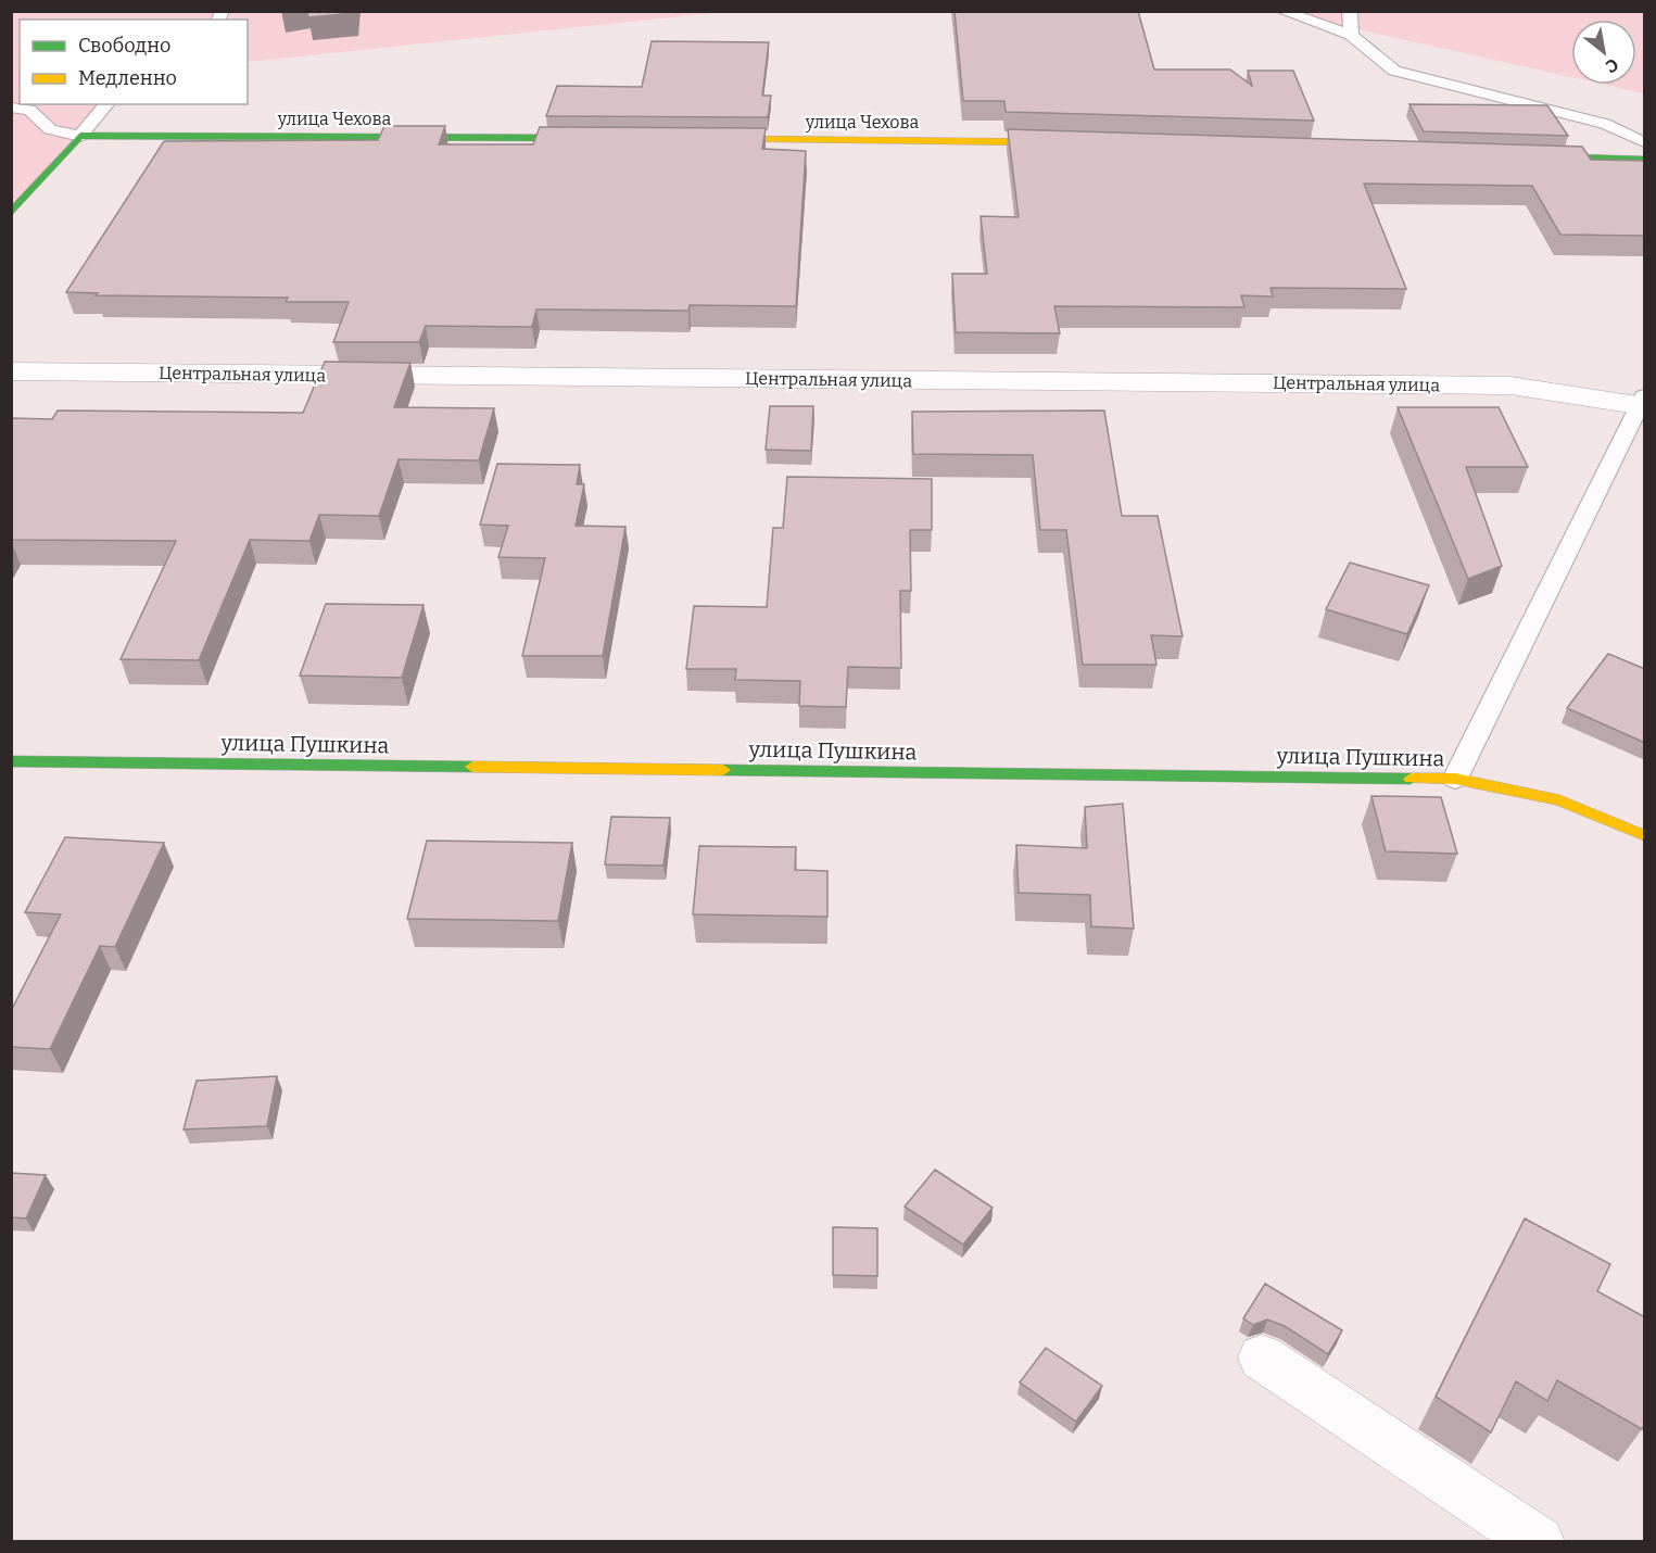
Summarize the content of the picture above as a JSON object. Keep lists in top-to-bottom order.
{
  "streets": {
    "street": ["улица Чехова", "Центральная улица", "улица Пушкина"]
  },
  "legend": ["Свободно", "Медленно"],
  "north": "bottom right"
}
